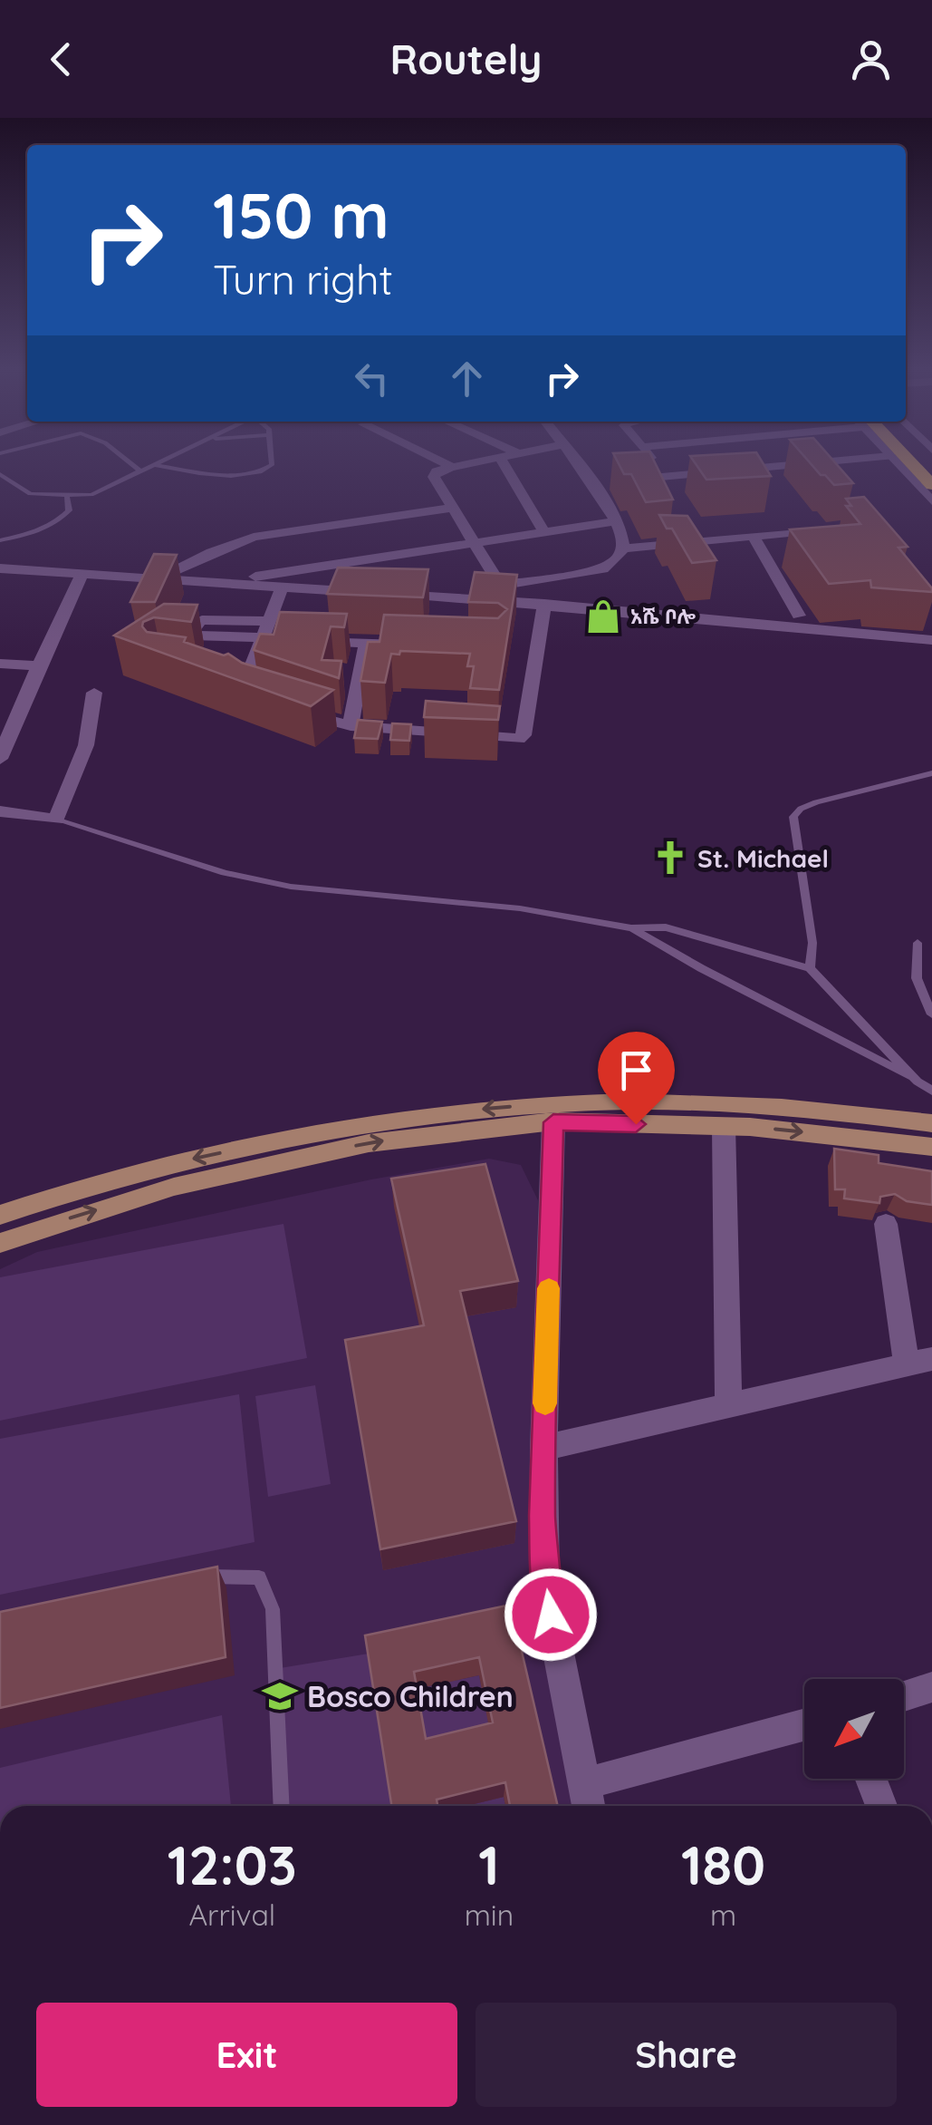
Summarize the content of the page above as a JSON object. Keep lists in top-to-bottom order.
{
  "places": {
    "shop": ["አሼ ቦሎ"],
    "church": ["St. Michael"],
    "school or university": ["Bosco Children"]
  },
  "north": "bottom left",
  "page": {
    "header": "Routely",
    "turn": ["150 m", "Turn right"],
    "eta": [
      "12:03",
      "Arrival",
      "1",
      "min",
      "180",
      "m"
    ],
    "buttons": ["Exit", "Share"]
  }
}
